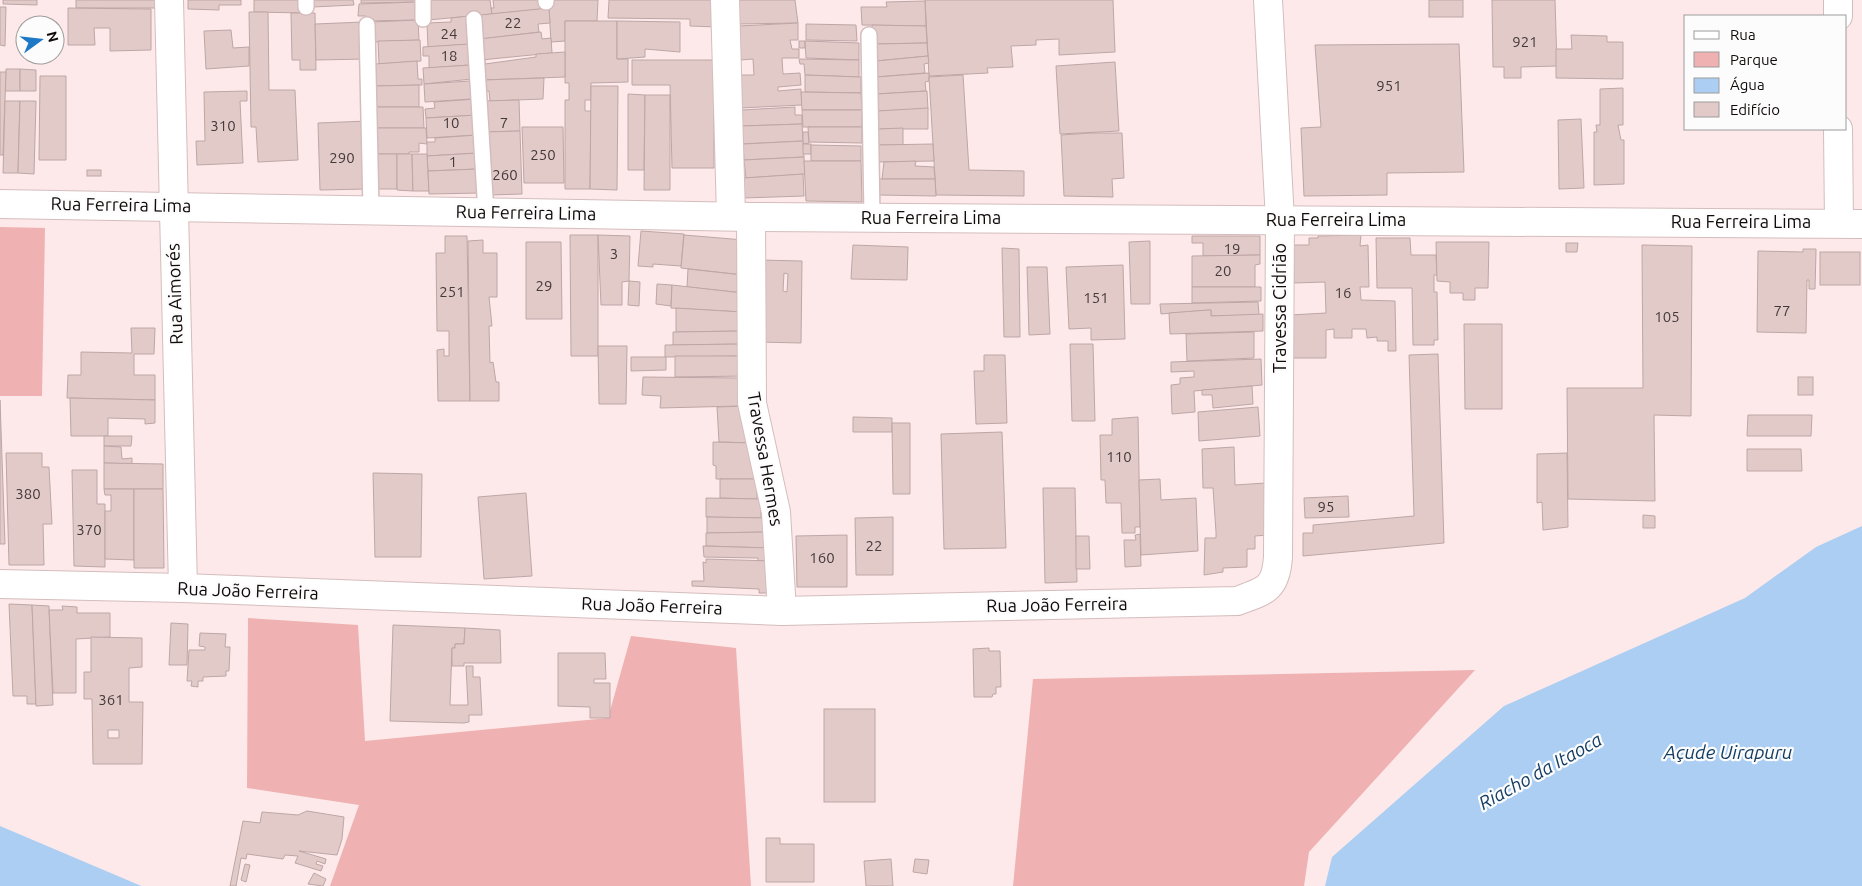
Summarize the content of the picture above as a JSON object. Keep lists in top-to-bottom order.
{
  "streets": {
    "street": [
      "Rua Ferreira Lima",
      "Rua Aimorés",
      "Travessa Cidrião",
      "Travessa Hermes",
      "Rua João Ferreira"
    ]
  },
  "crossings": [
    ["Rua Ferreira Lima", "Rua Aimorés"],
    ["Rua Ferreira Lima", "Travessa Cidrião"],
    ["Rua Ferreira Lima", "Travessa Hermes"],
    ["Rua Aimorés", "Rua João Ferreira"],
    ["Travessa Cidrião", "Rua João Ferreira"],
    ["Travessa Hermes", "Rua João Ferreira"]
  ],
  "water": ["Açude Uirapuru", "Riacho da Itaoca"],
  "house_numbers": [
    "22",
    "24",
    "921",
    "18",
    "951",
    "10",
    "7",
    "310",
    "250",
    "290",
    "1",
    "260",
    "19",
    "3",
    "20",
    "29",
    "251",
    "16",
    "151",
    "77",
    "105",
    "110",
    "380",
    "95",
    "370",
    "22",
    "160",
    "361"
  ],
  "legend": [
    "Rua",
    "Parque",
    "Água",
    "Edifício"
  ],
  "north": "right"
}
